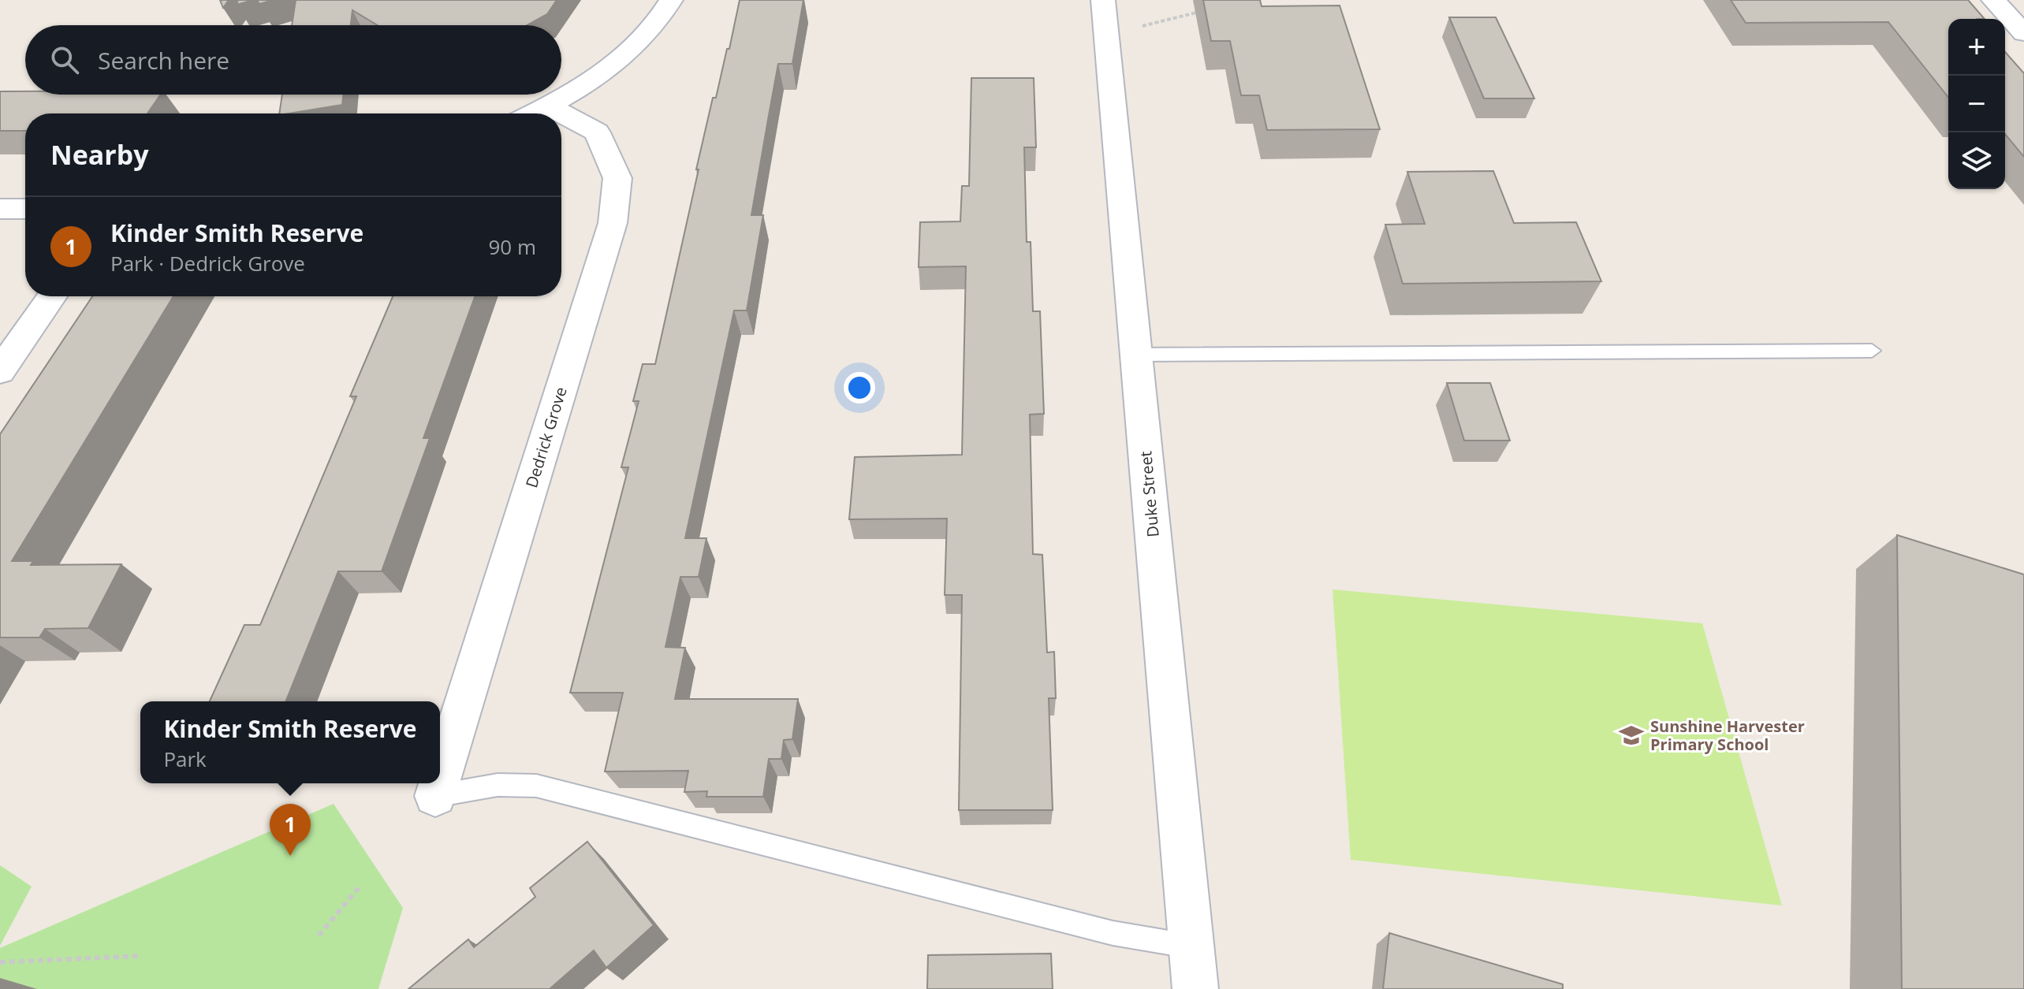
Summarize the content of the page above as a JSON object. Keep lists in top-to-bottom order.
{
  "streets": {
    "street": ["Dedrick Grove", "Duke Street"]
  },
  "places": {
    "school or university": ["Sunshine Harvester Primary School"]
  },
  "page": {
    "map_buttons": ["+", "−"],
    "search": "Search here",
    "heading": "Nearby",
    "list": [
      {
        "mark": "1",
        "name": "Kinder Smith Reserve",
        "note": "Park · Dedrick Grove",
        "value": "90 m"
      }
    ],
    "popup": ["Kinder Smith Reserve", "Park"],
    "pins": "1"
  }
}
